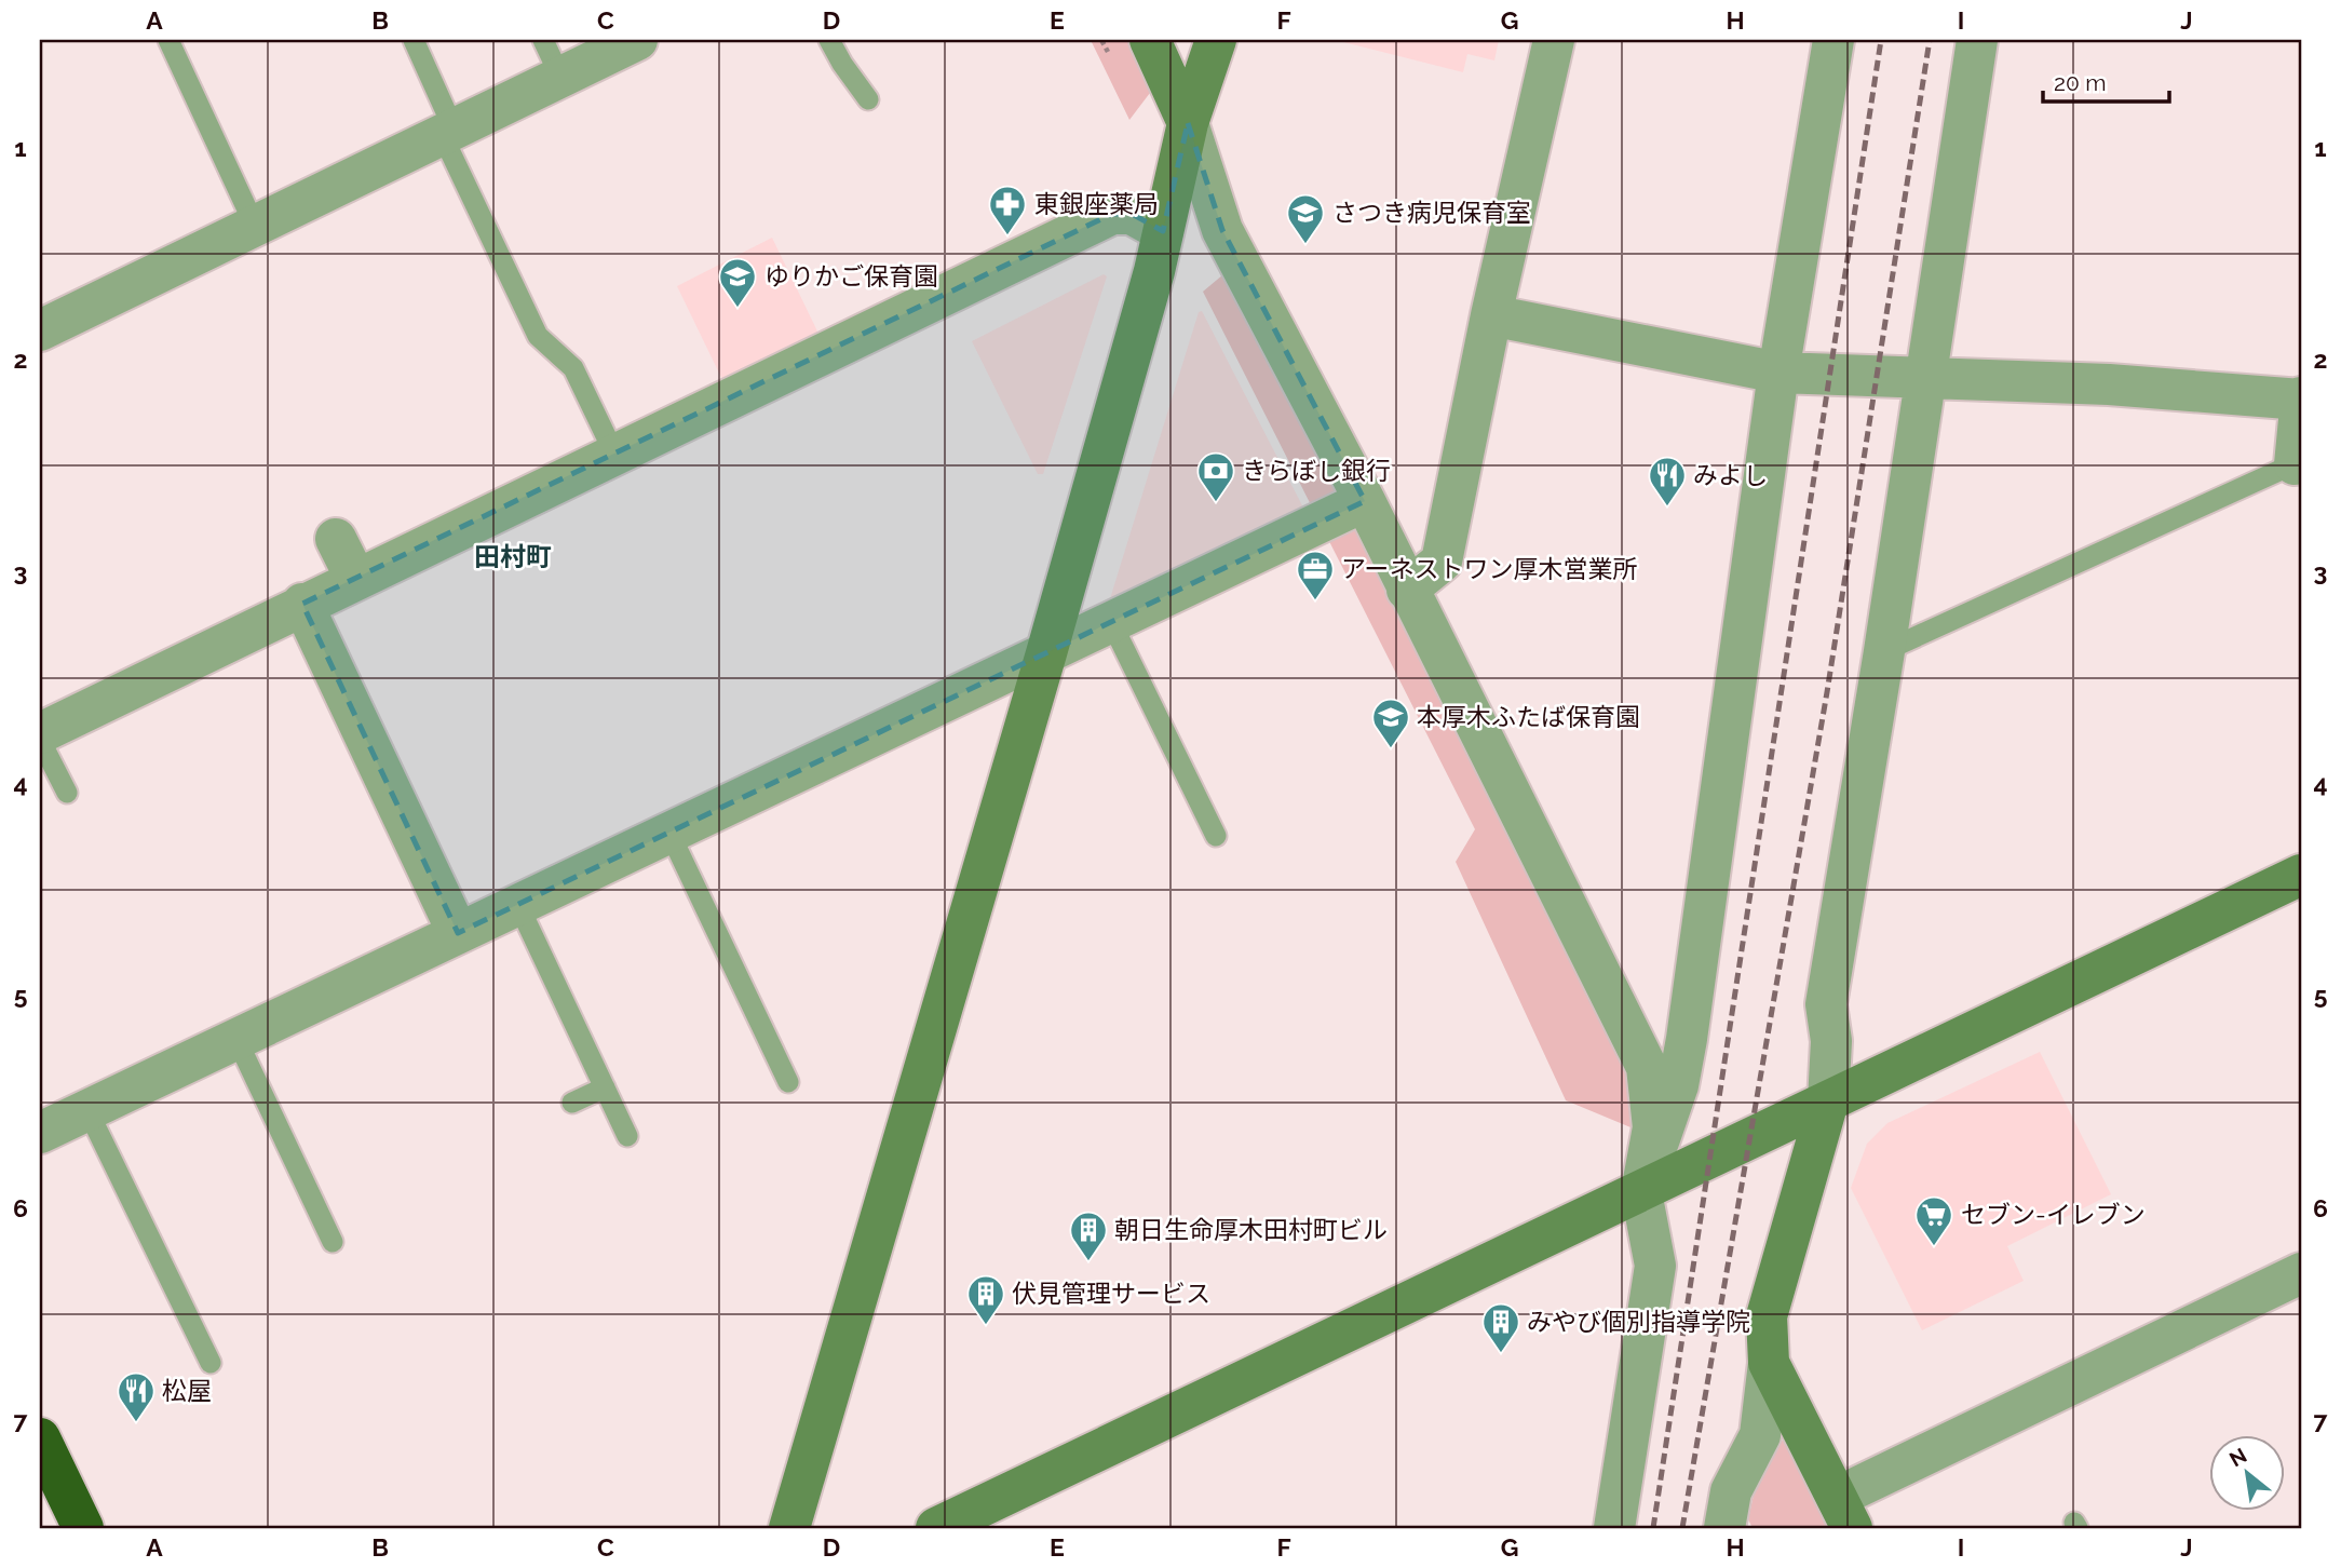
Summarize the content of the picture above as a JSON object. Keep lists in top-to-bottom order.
{
  "districts": ["田村町"],
  "places": {
    "pharmacy": ["東銀座薬局"],
    "school or university": ["さつき病児保育室", "ゆりかご保育園", "本厚木ふたば保育園"],
    "bank": ["きらぼし銀行"],
    "restaurant": ["みよし", "松屋"],
    "office": ["アーネストワン厚木営業所"],
    "supermarket": ["セブン-イレブン"],
    "building": ["朝日生命厚木田村町ビル", "伏見管理サービス", "みやび個別指導学院"]
  },
  "scale_bar": "20 m",
  "north": "top left",
  "grid": {
    "columns": [
      "A",
      "B",
      "C",
      "D",
      "E",
      "F",
      "G",
      "H",
      "I",
      "J"
    ],
    "rows": [
      "1",
      "2",
      "3",
      "4",
      "5",
      "6",
      "7"
    ]
  }
}
